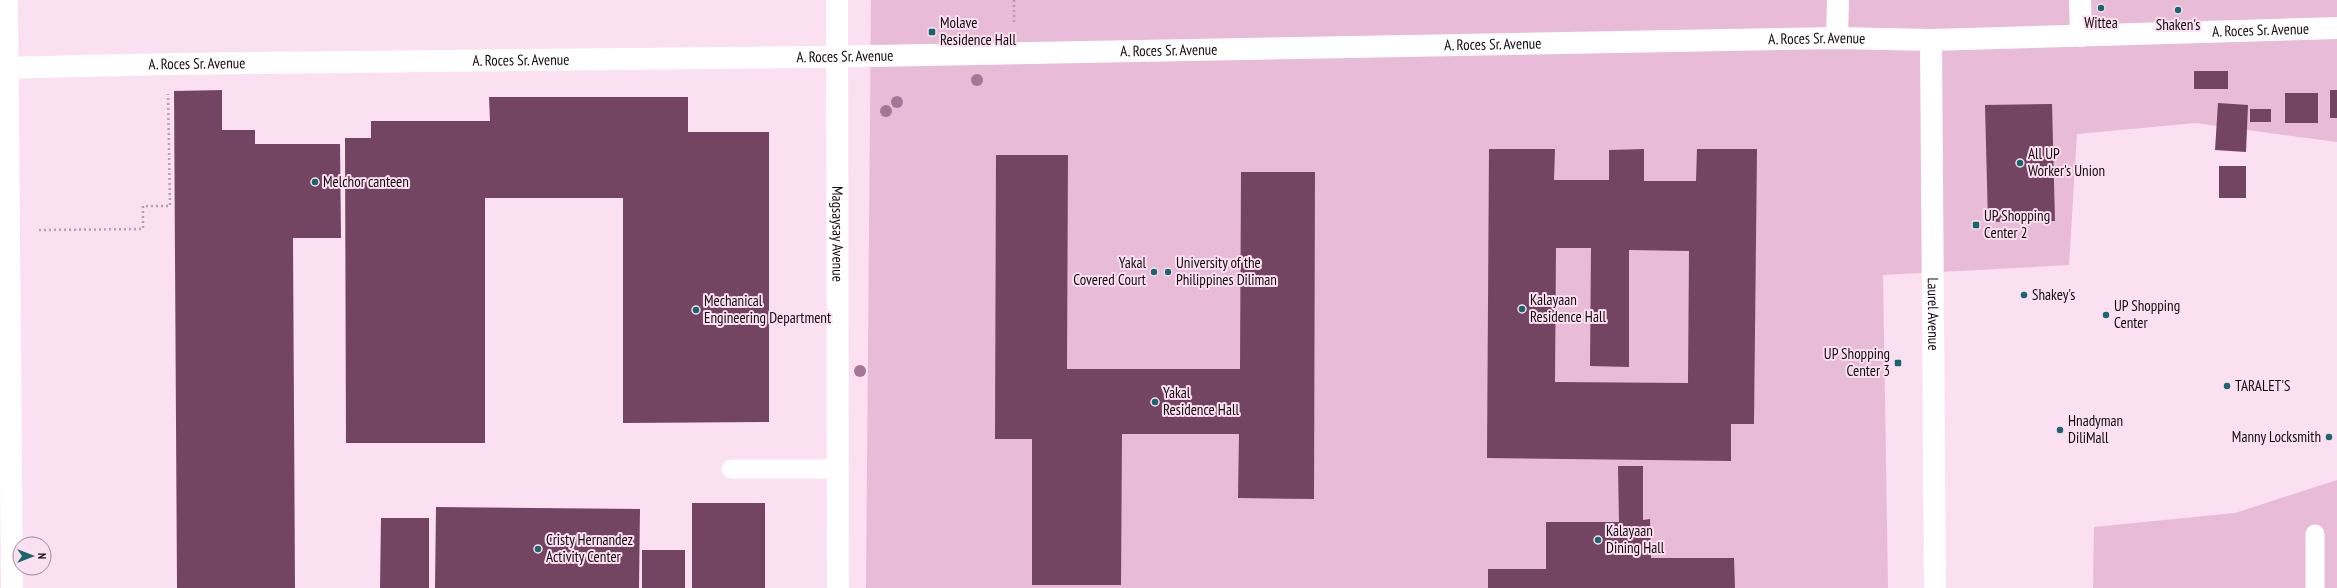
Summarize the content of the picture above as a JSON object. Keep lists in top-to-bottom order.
{
  "streets": {
    "street": ["A. Roces Sr. Avenue", "Magsaysay Avenue", "Laurel Avenue"]
  },
  "crossings": [
    ["A. Roces Sr. Avenue", "Magsaysay Avenue"],
    ["A. Roces Sr. Avenue", "Laurel Avenue"]
  ],
  "places": {
    "other": [
      "Wittea",
      "Shaken's",
      "All UP Worker's Union",
      "Melchor canteen",
      "Yakal Covered Court",
      "University of the Philippines Diliman",
      "Shakey's",
      "Kalayaan Residence Hall",
      "Mechanical Engineering Department",
      "UP Shopping Center",
      "TARALET'S",
      "Yakal Residence Hall",
      "Hnadyman DiliMall",
      "Manny Locksmith",
      "Kalayaan Dining Hall",
      "Cristy Hernandez Activity Center"
    ],
    "transit": ["Molave Residence Hall", "UP Shopping Center 2", "UP Shopping Center 3"]
  },
  "north": "right"
}
